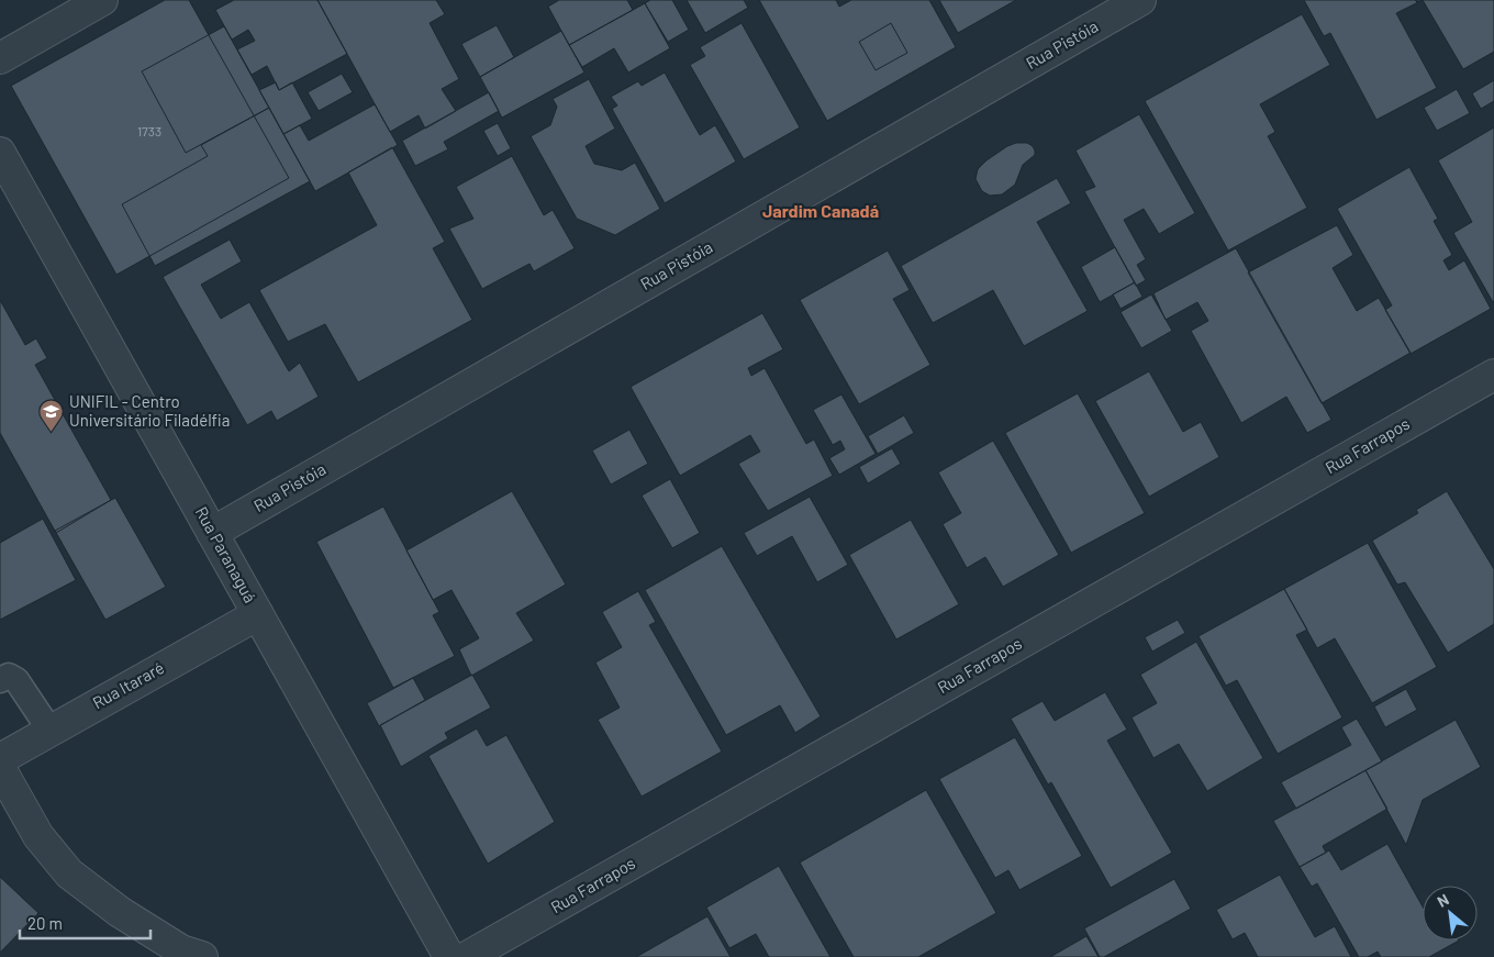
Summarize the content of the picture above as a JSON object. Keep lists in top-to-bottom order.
{
  "streets": {
    "street": [
      "Rua Pistóia",
      "Rua Farrapos",
      "Rua Paranaguá",
      "Rua Itararé"
    ]
  },
  "crossings": [
    ["Rua Pistóia", "Rua Paranaguá"],
    ["Rua Paranaguá", "Rua Itararé"]
  ],
  "districts": ["Jardim Canadá"],
  "places": {
    "school or university": ["UNIFIL - Centro Universitário Filadélfia"]
  },
  "house_numbers": ["1733"],
  "scale_bar": "20 m",
  "north": "top left"
}
